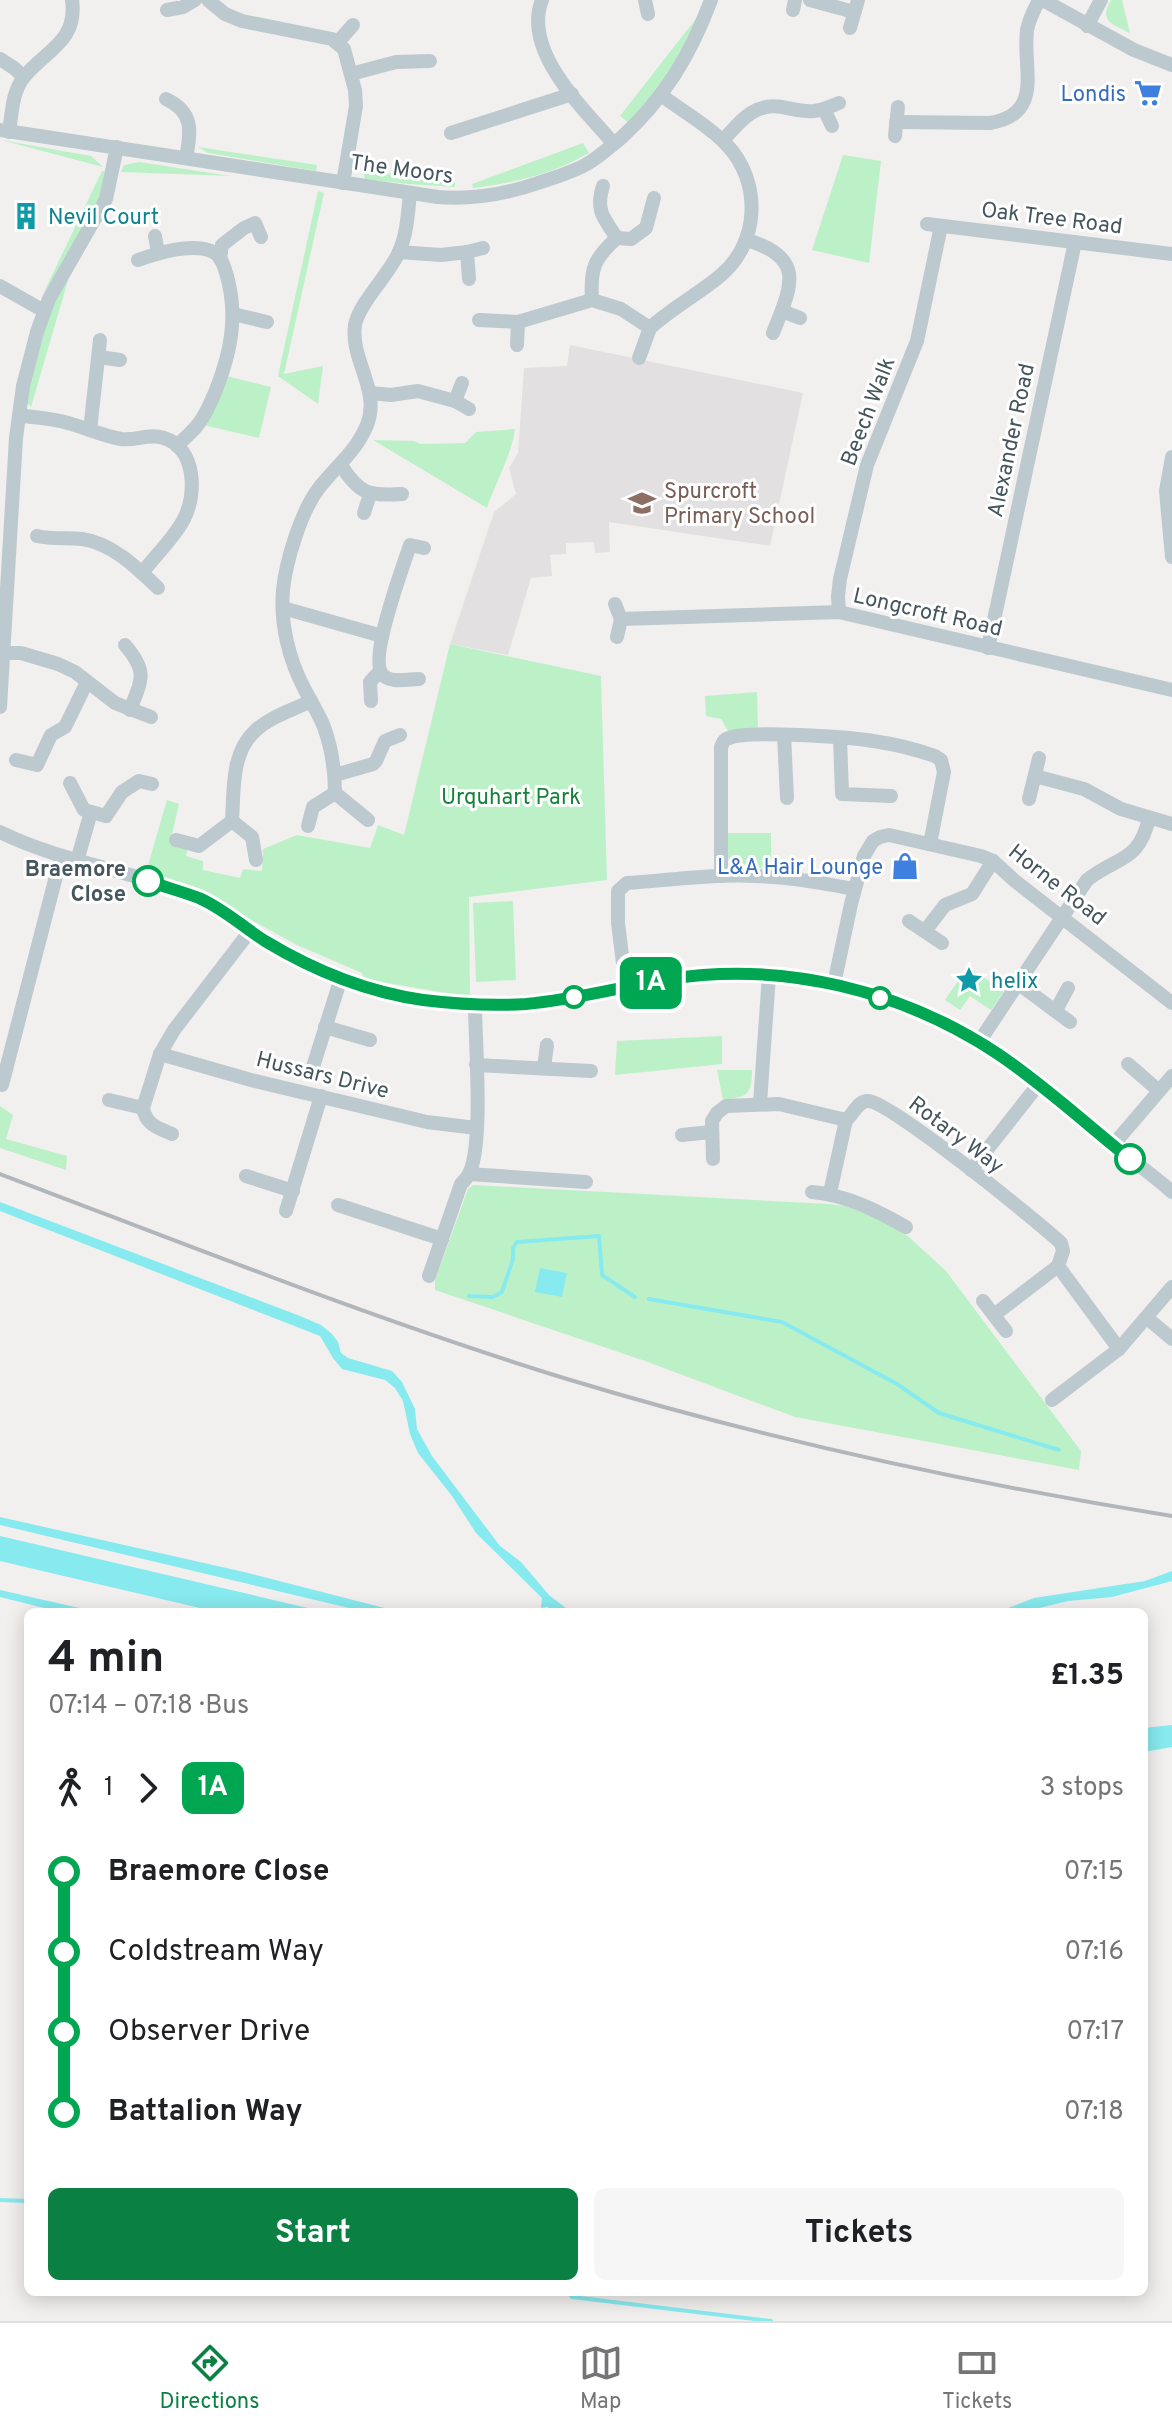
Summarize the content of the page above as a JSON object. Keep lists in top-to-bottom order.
{
  "streets": {
    "street": [
      "The Moors",
      "Oak Tree Road",
      "Beech Walk",
      "Alexander Road",
      "Longcroft Road",
      "Horne Road",
      "Hussars Drive",
      "Rotary Way"
    ]
  },
  "crossings": [
    ["Oak Tree Road", "Beech Walk"],
    ["Oak Tree Road", "Alexander Road"],
    ["Beech Walk", "Longcroft Road"],
    ["Alexander Road", "Longcroft Road"]
  ],
  "parks": ["Urquhart Park"],
  "places": {
    "supermarket": ["Londis"],
    "building": ["Nevil Court"],
    "school or university": ["Spurcroft Primary School"],
    "shop": ["L&A Hair Lounge"],
    "other": ["Braemore Close"],
    "place": ["helix"]
  },
  "lines": ["bus line 1A"],
  "page": {
    "on_map": "1A",
    "heading": ["4 min", "07:14 – 07:18 · Bus", "£1.35"],
    "legs": ["1", "1A", "3 stops"],
    "list": [
      {
        "name": "Braemore Close",
        "value": "07:15"
      },
      {
        "name": "Coldstream Way",
        "value": "07:16"
      },
      {
        "name": "Observer Drive",
        "value": "07:17"
      },
      {
        "name": "Battalion Way",
        "value": "07:18"
      }
    ],
    "buttons": ["Start", "Tickets"],
    "tabs": ["Directions", "Map", "Tickets"]
  }
}
